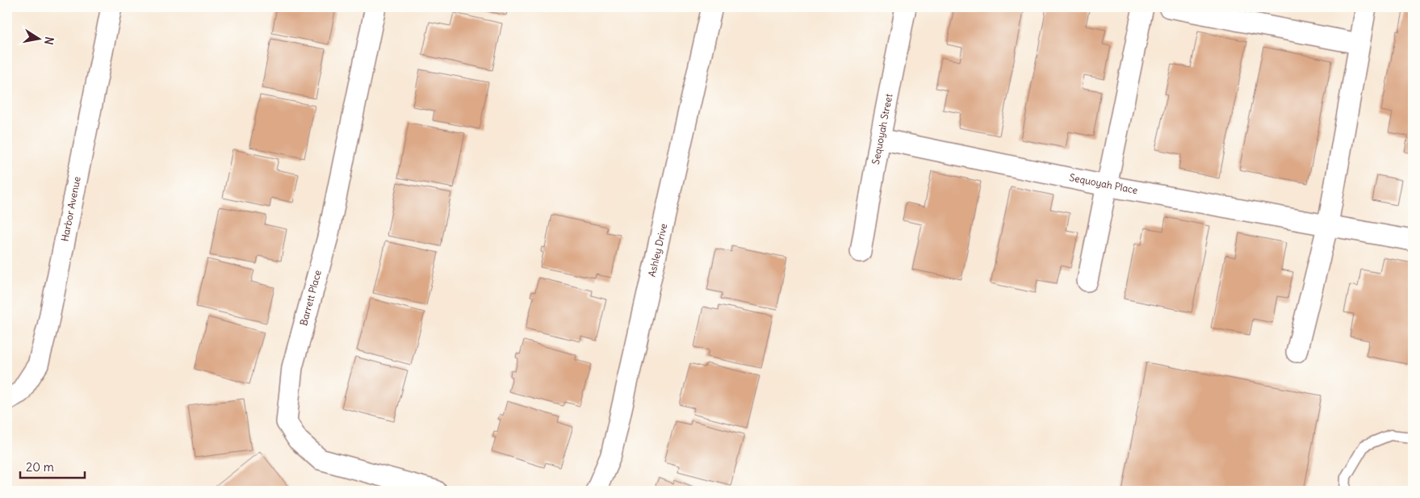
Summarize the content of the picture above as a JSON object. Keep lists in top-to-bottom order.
{
  "streets": {
    "street": [
      "Sequoyah Street",
      "Sequoyah Place",
      "Harbor Avenue",
      "Ashley Drive",
      "Barrett Place"
    ]
  },
  "crossings": [
    ["Sequoyah Street", "Sequoyah Place"]
  ],
  "scale_bar": "20 m",
  "north": "right"
}
